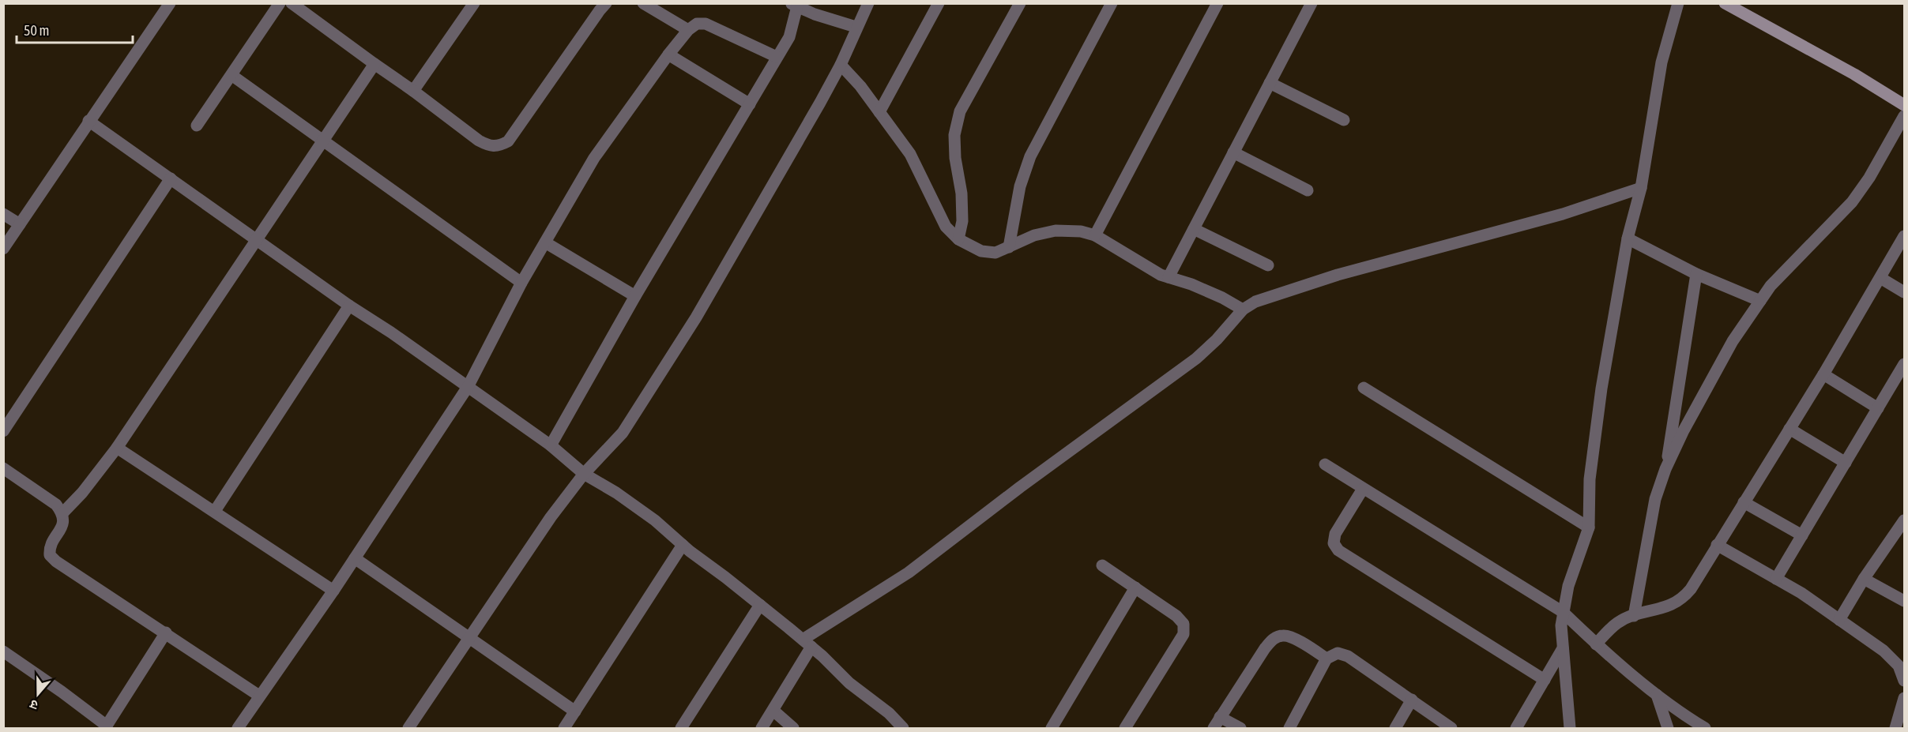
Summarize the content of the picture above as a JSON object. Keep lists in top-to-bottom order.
{
  "scale_bar": "50 m",
  "north": "bottom"
}
